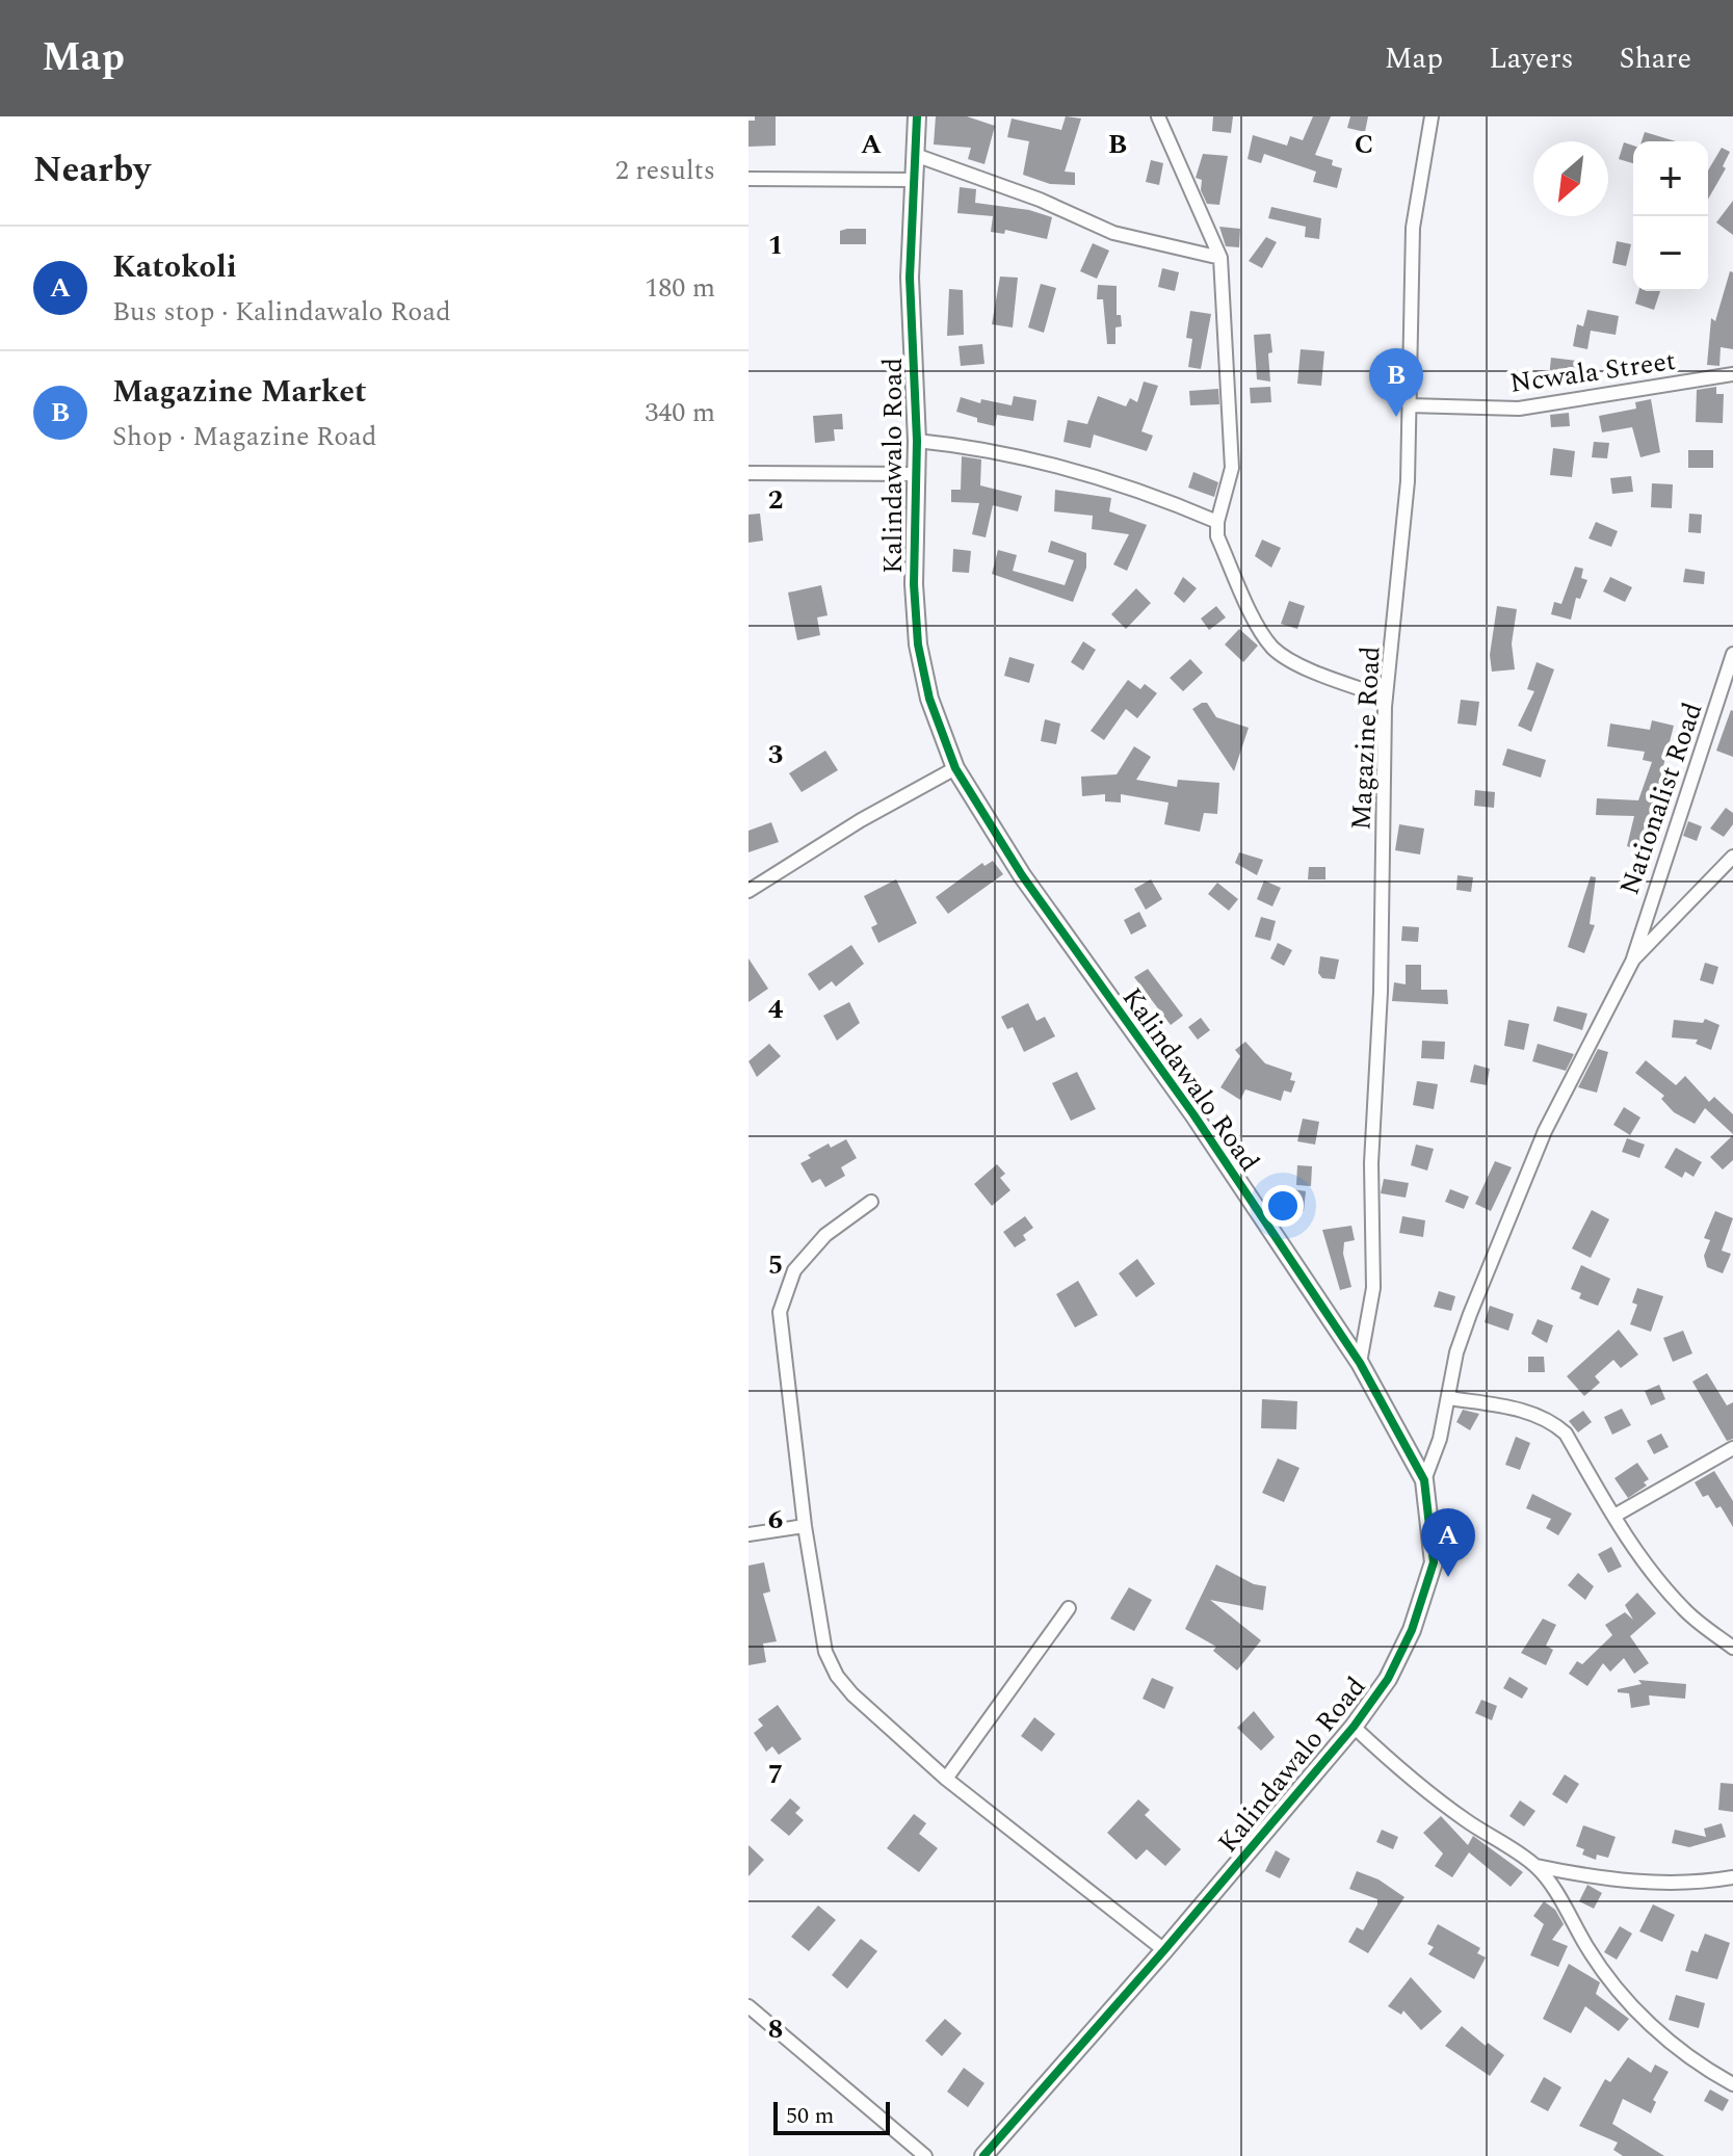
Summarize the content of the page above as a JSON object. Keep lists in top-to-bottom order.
{
  "streets": {
    "street": [
      "Ncwala Street",
      "Kalindawalo Road",
      "Magazine Road",
      "Nationalist Road"
    ]
  },
  "crossings": [
    ["Ncwala Street", "Magazine Road"],
    ["Kalindawalo Road", "Magazine Road"]
  ],
  "scale_bar": "50 m",
  "north": "bottom left",
  "page": {
    "header": "Map",
    "nav": ["Map", "Layers", "Share"],
    "heading": ["Nearby", "2 results"],
    "map_buttons": ["+", "−"],
    "list": [
      {
        "mark": "A",
        "name": "Katokoli",
        "note": "Bus stop · Kalindawalo Road",
        "value": "180 m"
      },
      {
        "mark": "B",
        "name": "Magazine Market",
        "note": "Shop · Magazine Road",
        "value": "340 m"
      }
    ],
    "pins": ["B", "A"],
    "scale": "50 m"
  },
  "grid": {
    "columns": ["A", "B", "C"],
    "rows": [
      "1",
      "2",
      "3",
      "4",
      "5",
      "6",
      "7",
      "8"
    ]
  }
}
